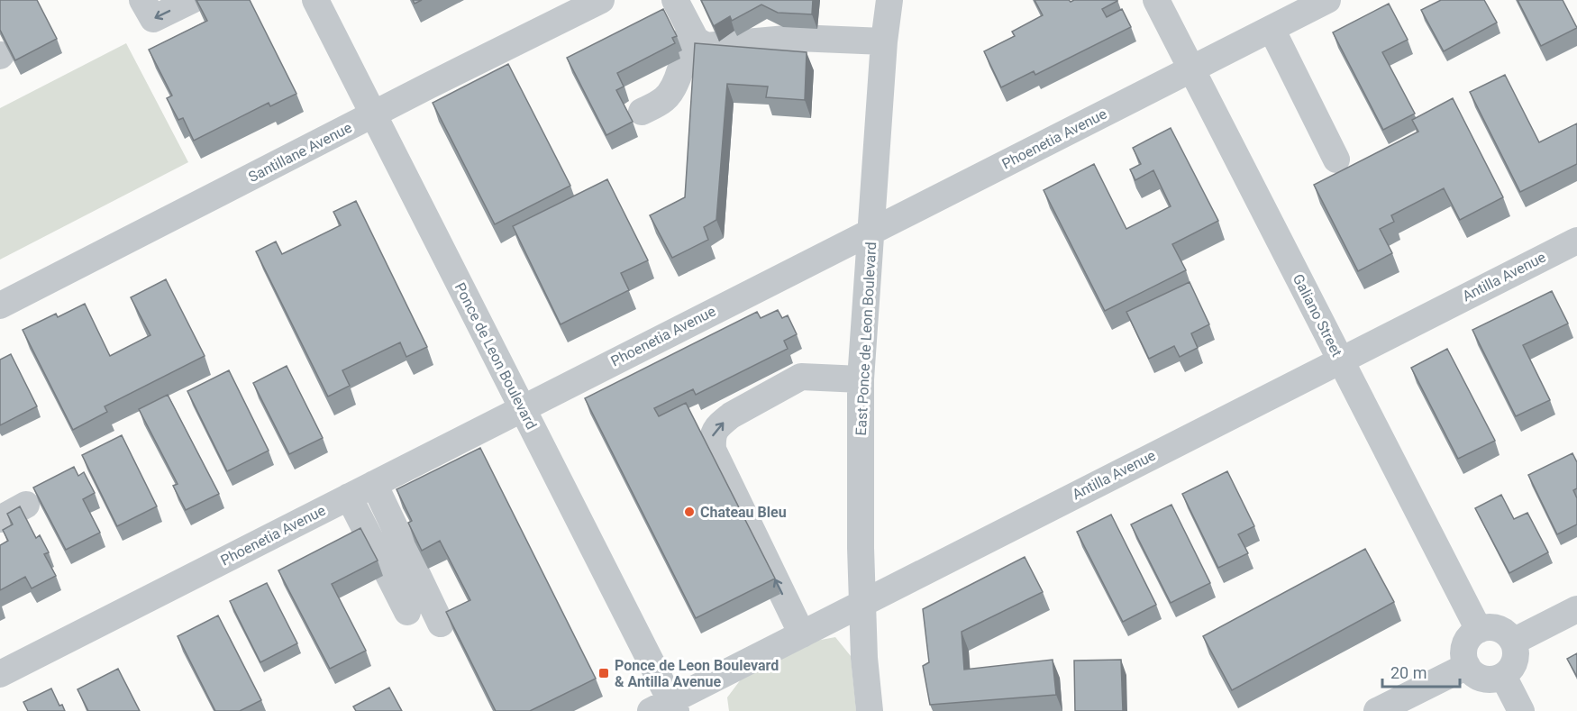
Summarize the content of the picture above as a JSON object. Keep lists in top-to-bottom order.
{
  "streets": {
    "street": [
      "Phoenetia Avenue",
      "Santillane Avenue",
      "Antilla Avenue",
      "Galiano Street",
      "East Ponce de Leon Boulevard",
      "Ponce de Leon Boulevard"
    ]
  },
  "crossings": [
    ["Phoenetia Avenue", "Galiano Street"],
    ["Phoenetia Avenue", "East Ponce de Leon Boulevard"],
    ["Phoenetia Avenue", "Ponce de Leon Boulevard"],
    ["Santillane Avenue", "Ponce de Leon Boulevard"],
    ["Antilla Avenue", "Galiano Street"],
    ["Antilla Avenue", "East Ponce de Leon Boulevard"],
    ["Antilla Avenue", "Ponce de Leon Boulevard"]
  ],
  "places": {
    "other": ["Chateau Bleu"],
    "transit": ["Ponce de Leon Boulevard & Antilla Avenue"]
  },
  "scale_bar": "20 m"
}
